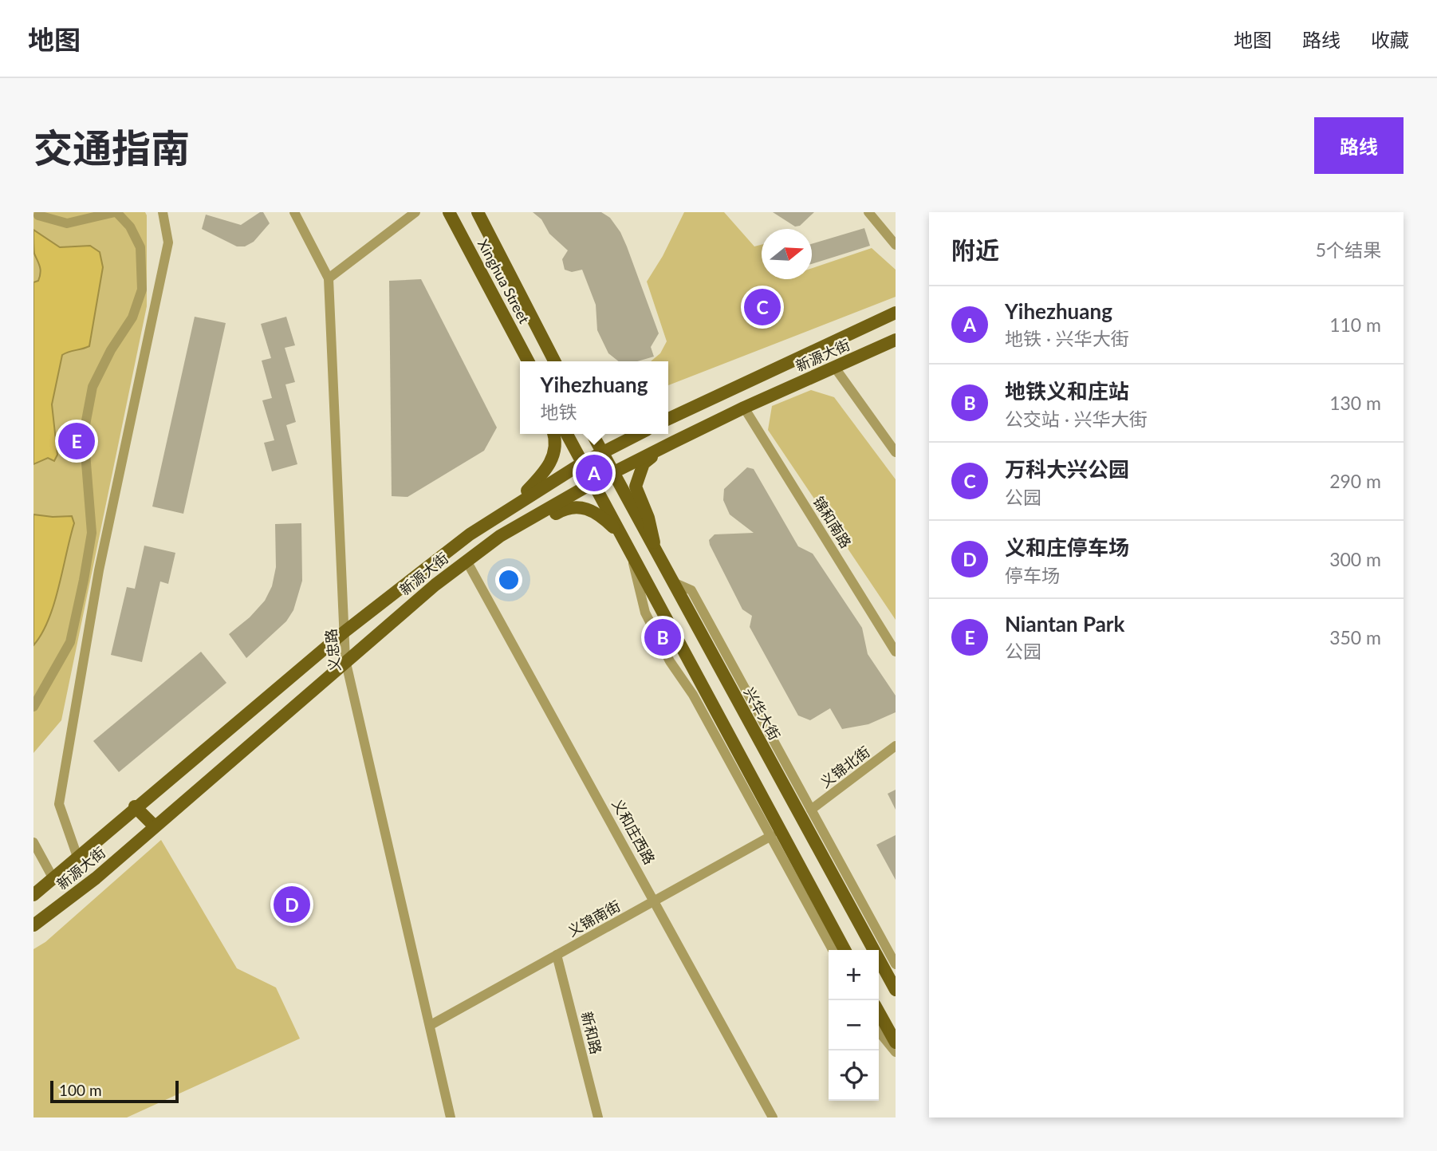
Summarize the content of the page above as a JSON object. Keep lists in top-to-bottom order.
{
  "streets": {
    "main road": ["Xinghua Street", "新源大街", "兴华大街"],
    "street": [
      "锦和南路",
      "义忠路",
      "义锦北街",
      "义和庄西路",
      "义锦南街",
      "新和路"
    ]
  },
  "crossings": [
    ["新源大街", "锦和南路"],
    ["新源大街", "义忠路"],
    ["新源大街", "兴华大街"],
    ["新源大街", "义和庄西路"],
    ["义忠路", "义锦南街"],
    ["义和庄西路", "义锦南街"],
    ["义锦南街", "新和路"]
  ],
  "scale_bar": "100 m",
  "north": "right",
  "page": {
    "header": "地图",
    "nav": ["地图", "路线", "收藏"],
    "title": "交通指南",
    "buttons": "路线",
    "heading": ["附近", "5个结果"],
    "list": [
      {
        "mark": "A",
        "name": "Yihezhuang",
        "note": "地铁 · 兴华大街",
        "value": "110 m"
      },
      {
        "mark": "B",
        "name": "地铁义和庄站",
        "note": "公交站 · 兴华大街",
        "value": "130 m"
      },
      {
        "mark": "C",
        "name": "万科大兴公园",
        "note": "公园",
        "value": "290 m"
      },
      {
        "mark": "D",
        "name": "义和庄停车场",
        "note": "停车场",
        "value": "300 m"
      },
      {
        "mark": "E",
        "name": "Niantan Park",
        "note": "公园",
        "value": "350 m"
      }
    ],
    "pins": [
      "C",
      "E",
      "A",
      "B",
      "D"
    ],
    "popup": ["Yihezhuang", "地铁"],
    "map_buttons": ["+", "−"],
    "scale": "100 m"
  }
}
